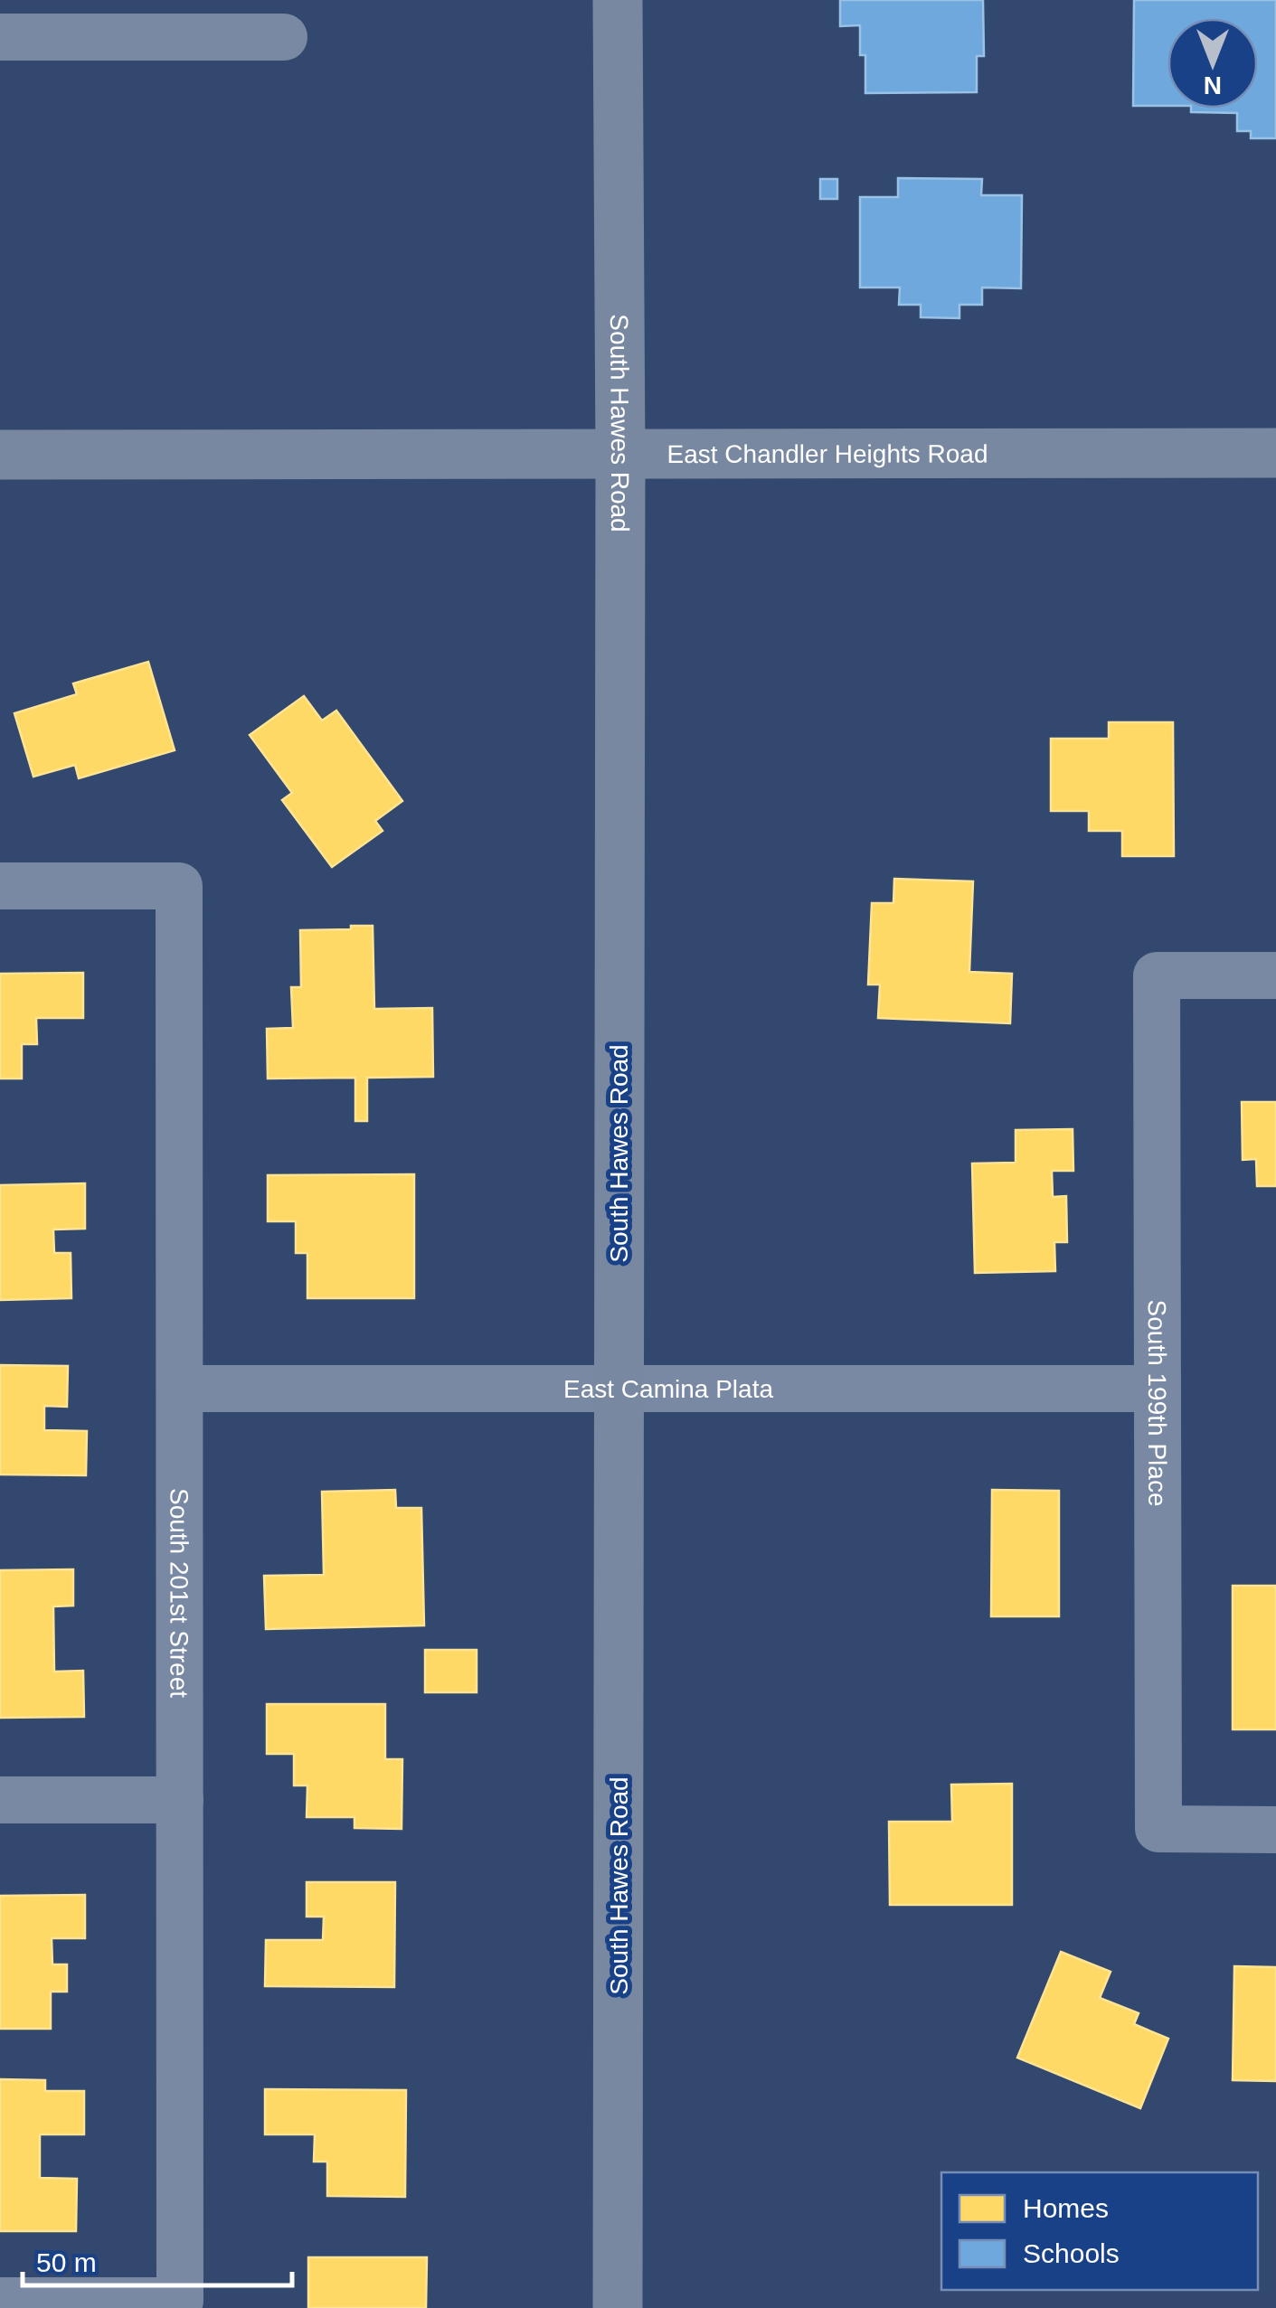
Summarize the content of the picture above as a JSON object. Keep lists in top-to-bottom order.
{
  "streets": {
    "main road": ["South Hawes Road", "East Chandler Heights Road"],
    "street": ["East Camina Plata", "South 199th Place", "South 201st Street"]
  },
  "crossings": [
    ["South Hawes Road", "East Chandler Heights Road"],
    ["South Hawes Road", "East Camina Plata"],
    ["East Camina Plata", "South 199th Place"],
    ["East Camina Plata", "South 201st Street"]
  ],
  "legend": ["Homes", "Schools"],
  "scale_bar": "50 m",
  "north": "bottom"
}
